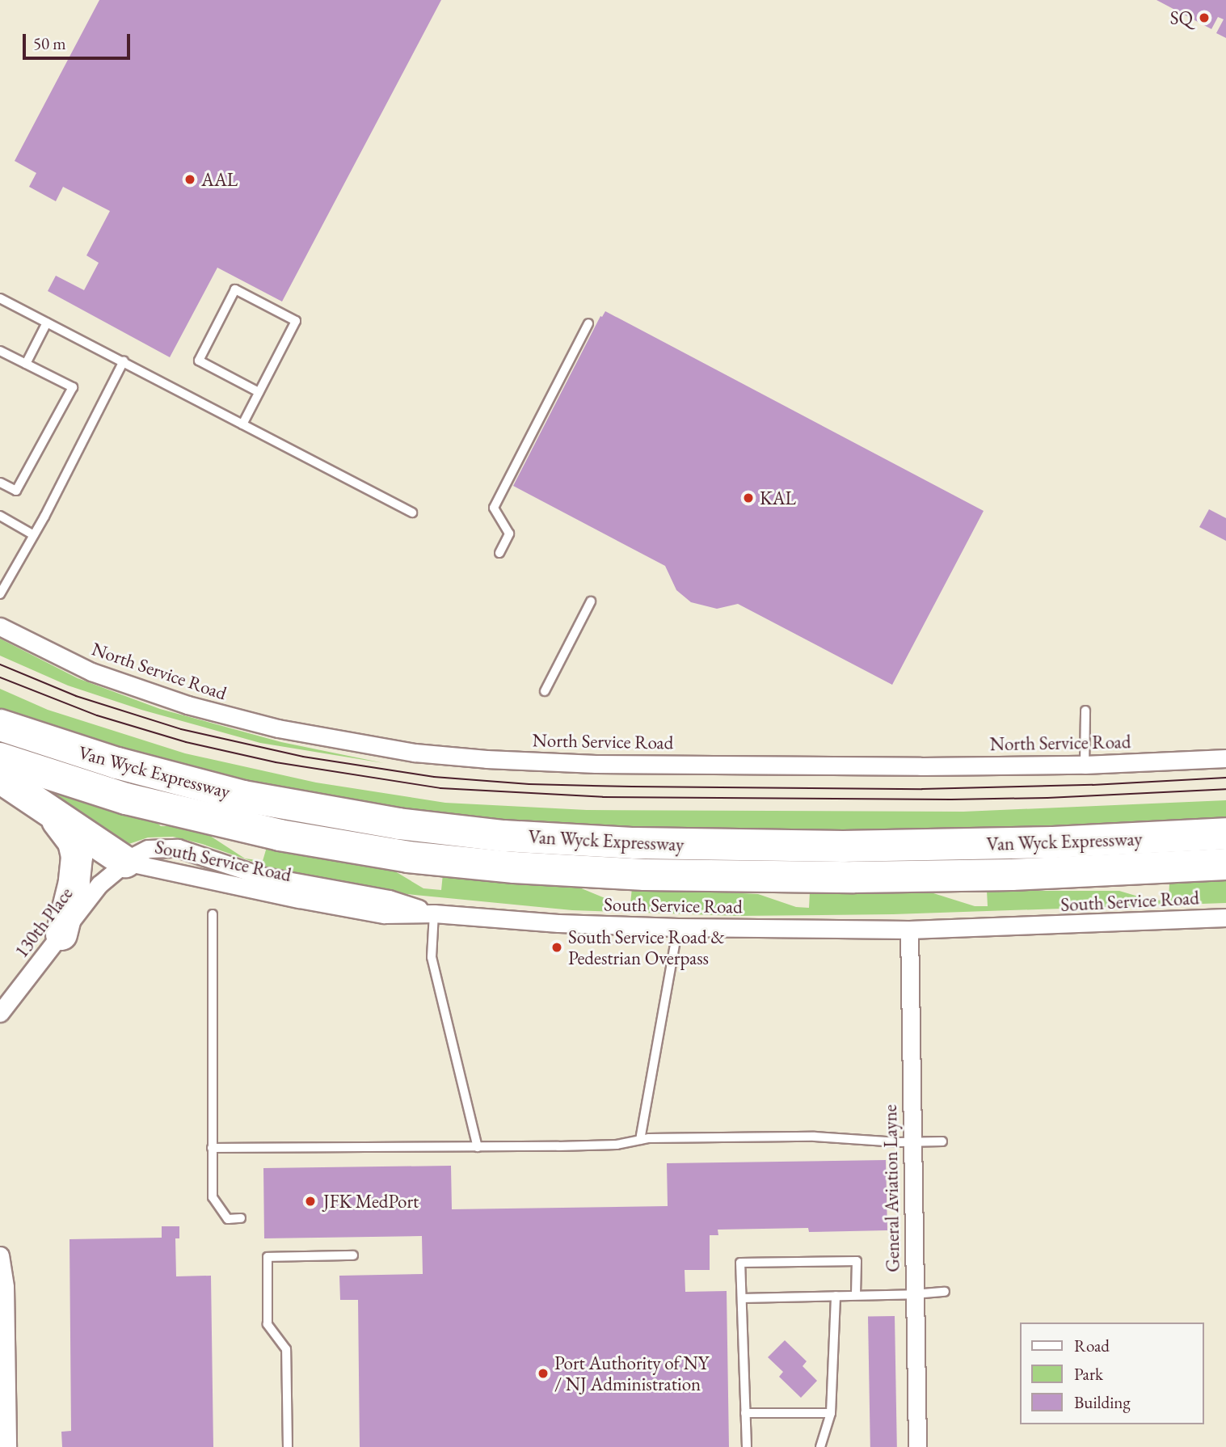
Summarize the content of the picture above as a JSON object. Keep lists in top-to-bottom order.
{
  "streets": {
    "highway": ["Van Wyck Expressway"],
    "street": [
      "North Service Road",
      "South Service Road",
      "130th Place",
      "General Aviation Layne"
    ]
  },
  "crossings": [
    ["South Service Road", "130th Place"],
    ["South Service Road", "General Aviation Layne"]
  ],
  "places": [
    "SQ",
    "AAL",
    "KAL",
    "South Service Road & Pedestrian Overpass",
    "JFK MedPort",
    "Port Authority of NY / NJ Administration"
  ],
  "legend": ["Road", "Park", "Building"],
  "scale_bar": "50 m"
}
